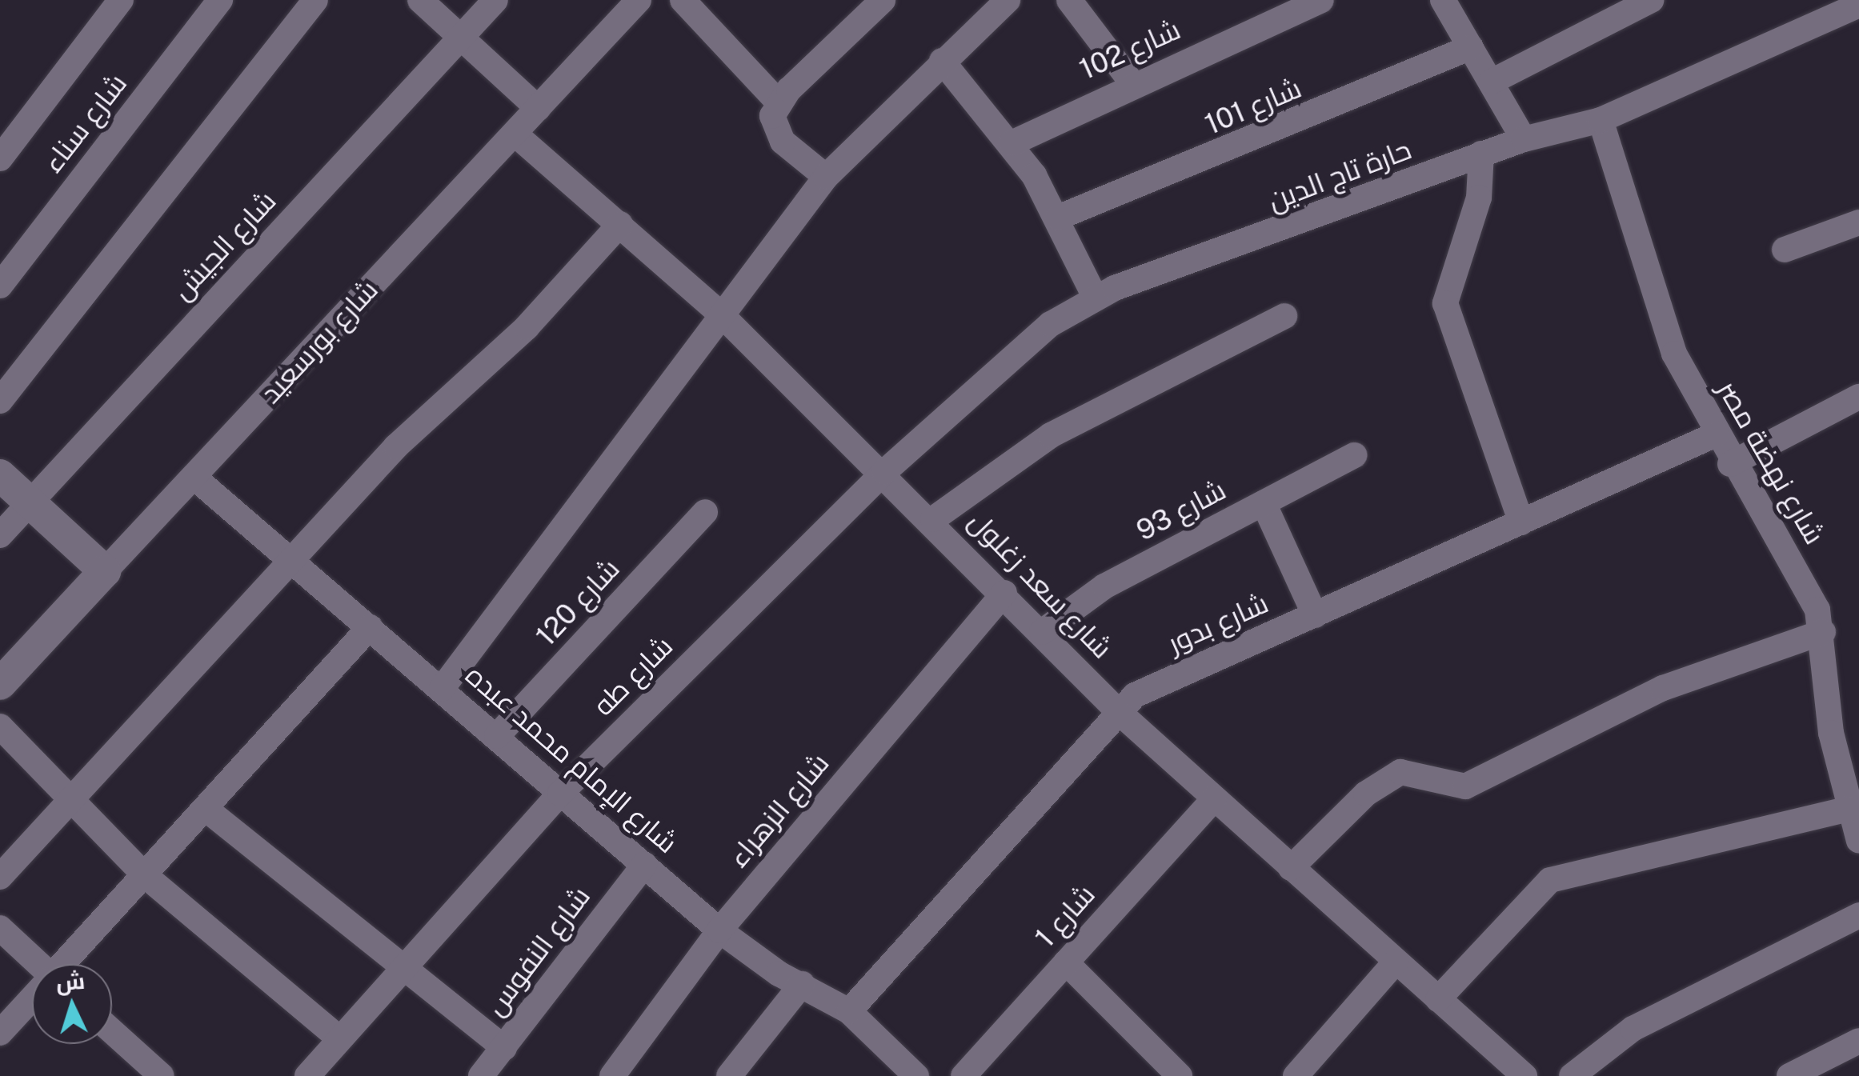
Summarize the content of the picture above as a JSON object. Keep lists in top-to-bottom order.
{
  "streets": {
    "street": [
      "شارع 102",
      "شارع 101",
      "شارع سناء",
      "حارة تاج الدين",
      "شارع الجيش",
      "شارع بورسعيد",
      "شارع نهضة مصر",
      "شارع 93",
      "شارع سعد زغلول",
      "شارع 120",
      "شارع بدور",
      "شارع طه",
      "شارع الإمام محمد عبده",
      "شارع الزهراء",
      "شارع 1",
      "شارع النفوس"
    ]
  },
  "crossings": [
    ["حارة تاج الدين", "شارع نهضة مصر"],
    ["حارة تاج الدين", "شارع سعد زغلول"],
    ["حارة تاج الدين", "شارع طه"],
    ["شارع بورسعيد", "شارع سعد زغلول"],
    ["شارع بورسعيد", "شارع الإمام محمد عبده"],
    ["شارع نهضة مصر", "شارع بدور"],
    ["شارع 93", "شارع سعد زغلول"],
    ["شارع سعد زغلول", "شارع بدور"],
    ["شارع سعد زغلول", "شارع طه"],
    ["شارع سعد زغلول", "شارع الزهراء"],
    ["شارع سعد زغلول", "شارع 1"],
    ["شارع 120", "شارع الإمام محمد عبده"],
    ["شارع بدور", "شارع الإمام محمد عبده"],
    ["شارع طه", "شارع الإمام محمد عبده"],
    ["شارع الإمام محمد عبده", "شارع الزهراء"],
    ["شارع الإمام محمد عبده", "شارع النفوس"]
  ],
  "north": "top"
}
